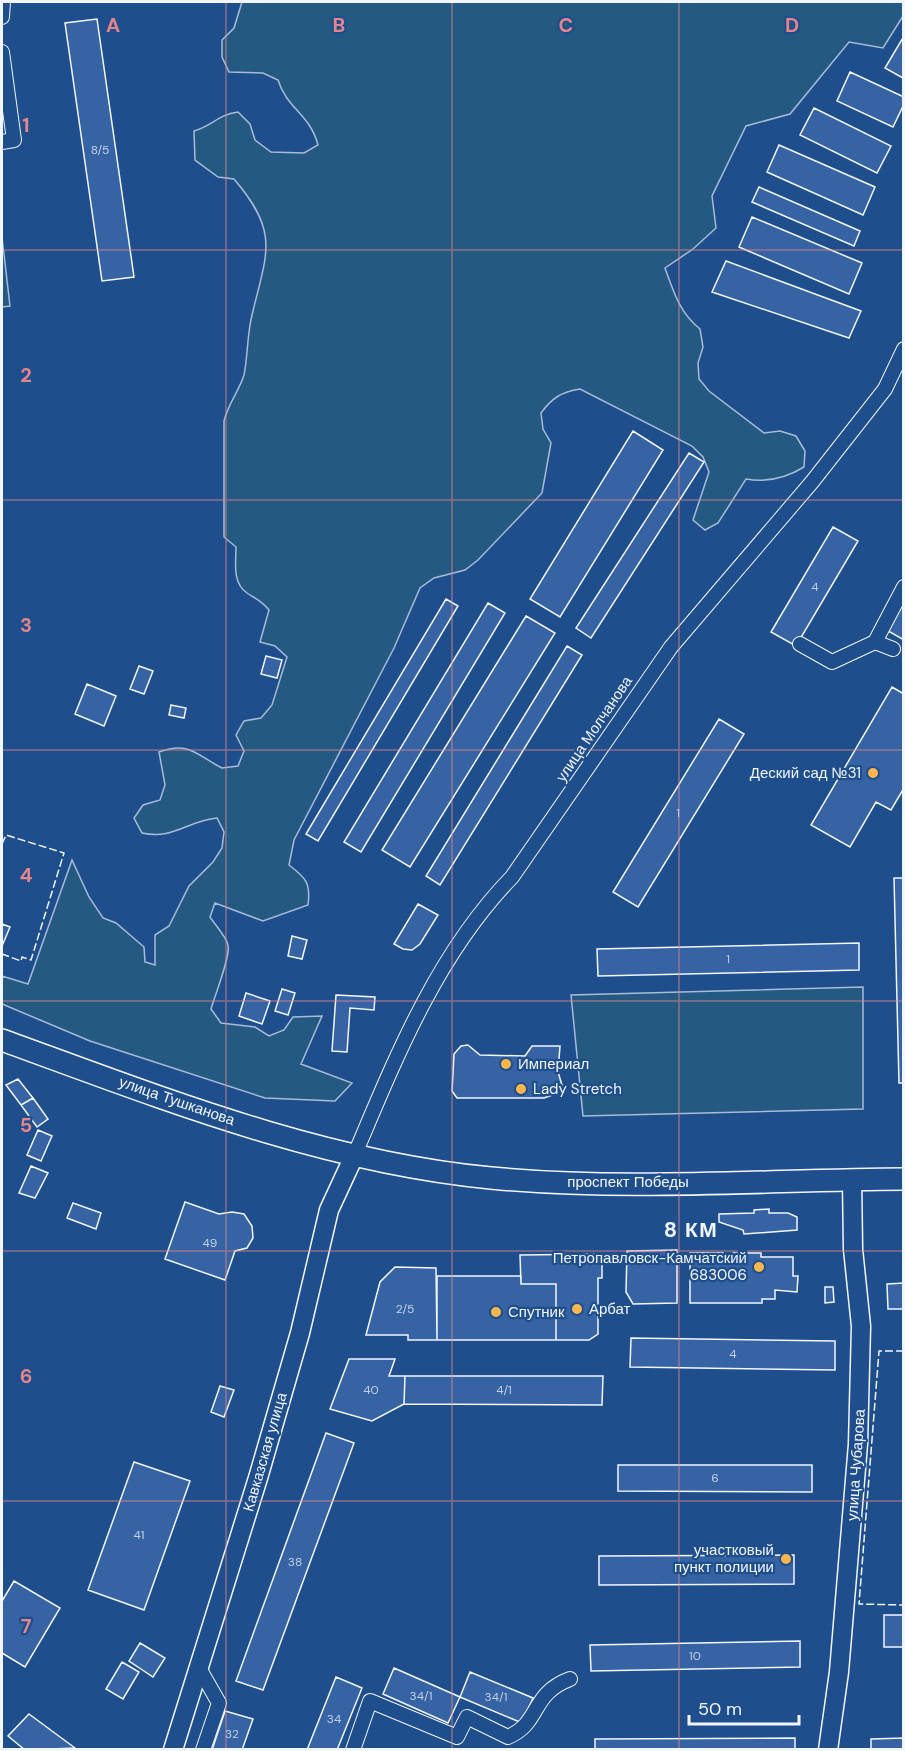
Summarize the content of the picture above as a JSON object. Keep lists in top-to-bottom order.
{
  "streets": {
    "main road": ["улица Тушканова", "проспект Победы"],
    "street": ["улица Молчанова", "Кавказская улица", "улица Чубарова"]
  },
  "crossings": [
    ["улица Молчанова", "улица Тушканова"],
    ["улица Молчанова", "проспект Победы"],
    ["улица Молчанова", "Кавказская улица"],
    ["улица Тушканова", "проспект Победы"],
    ["улица Тушканова", "Кавказская улица"],
    ["проспект Победы", "Кавказская улица"],
    ["проспект Победы", "улица Чубарова"]
  ],
  "districts": ["8 КМ"],
  "places": [
    "Деский сад №31",
    "Империал",
    "Lady Stretch",
    "Петропавловск-Камчатский 683006",
    "Арбат",
    "Спутник",
    "участковый пункт полиции"
  ],
  "house_numbers": [
    "8/5",
    "4",
    "1",
    "1",
    "49",
    "2/5",
    "4",
    "40",
    "4/1",
    "6",
    "41",
    "38",
    "10",
    "34/1",
    "34/1",
    "34",
    "32"
  ],
  "scale_bar": "50 m",
  "grid": {
    "columns": [
      "A",
      "B",
      "C",
      "D"
    ],
    "rows": [
      "1",
      "2",
      "3",
      "4",
      "5",
      "6",
      "7"
    ]
  }
}
